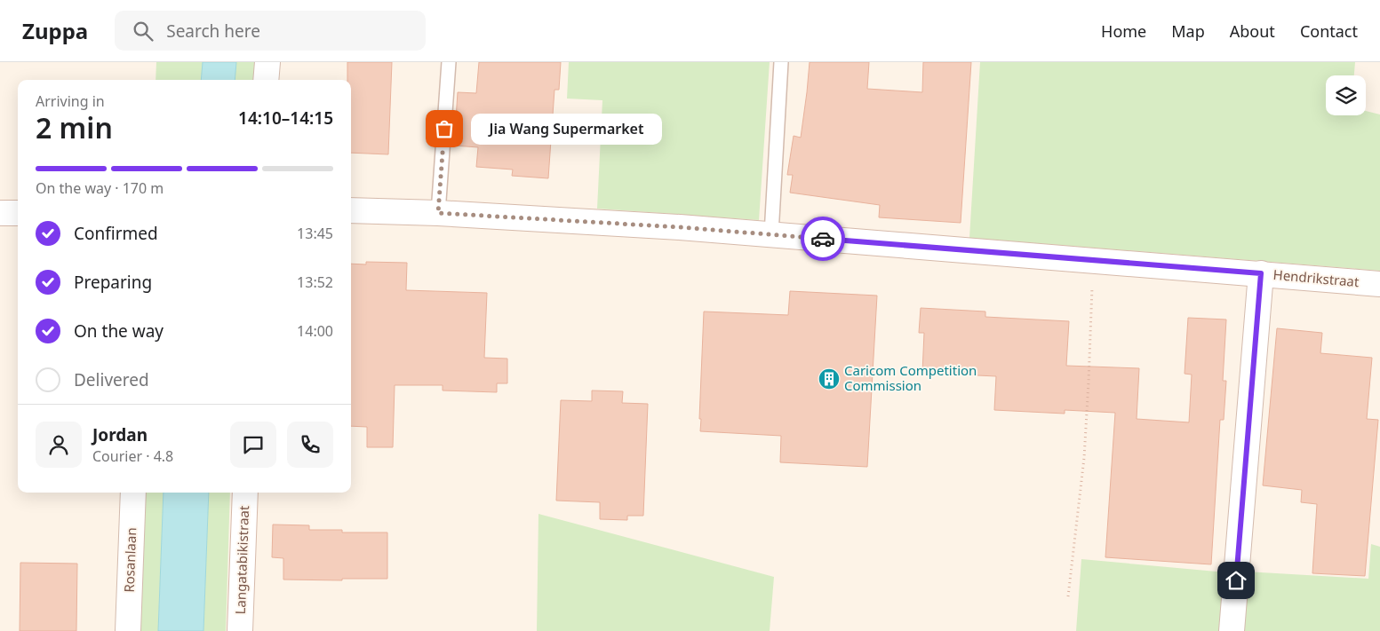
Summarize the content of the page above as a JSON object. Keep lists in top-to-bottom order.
{
  "streets": {
    "street": ["Hendrikstraat", "Rosanlaan", "Langatabikistraat"]
  },
  "places": {
    "other": ["Jia Wang Supermarket"],
    "building": ["Caricom Competition Commission"]
  },
  "page": {
    "header": "Zuppa",
    "search": "Search here",
    "nav": [
      "Home",
      "Map",
      "About",
      "Contact"
    ],
    "heading": ["2 min", "Arriving in", "14:10–14:15"],
    "panel": ["Jordan", "Courier · 4.8"],
    "bubble": "Jia Wang Supermarket",
    "bar": "On the way · 170 m",
    "list": [
      ["Confirmed", "13:45"],
      ["Preparing", "13:52"],
      ["On the way", "14:00"],
      "Delivered"
    ]
  }
}
